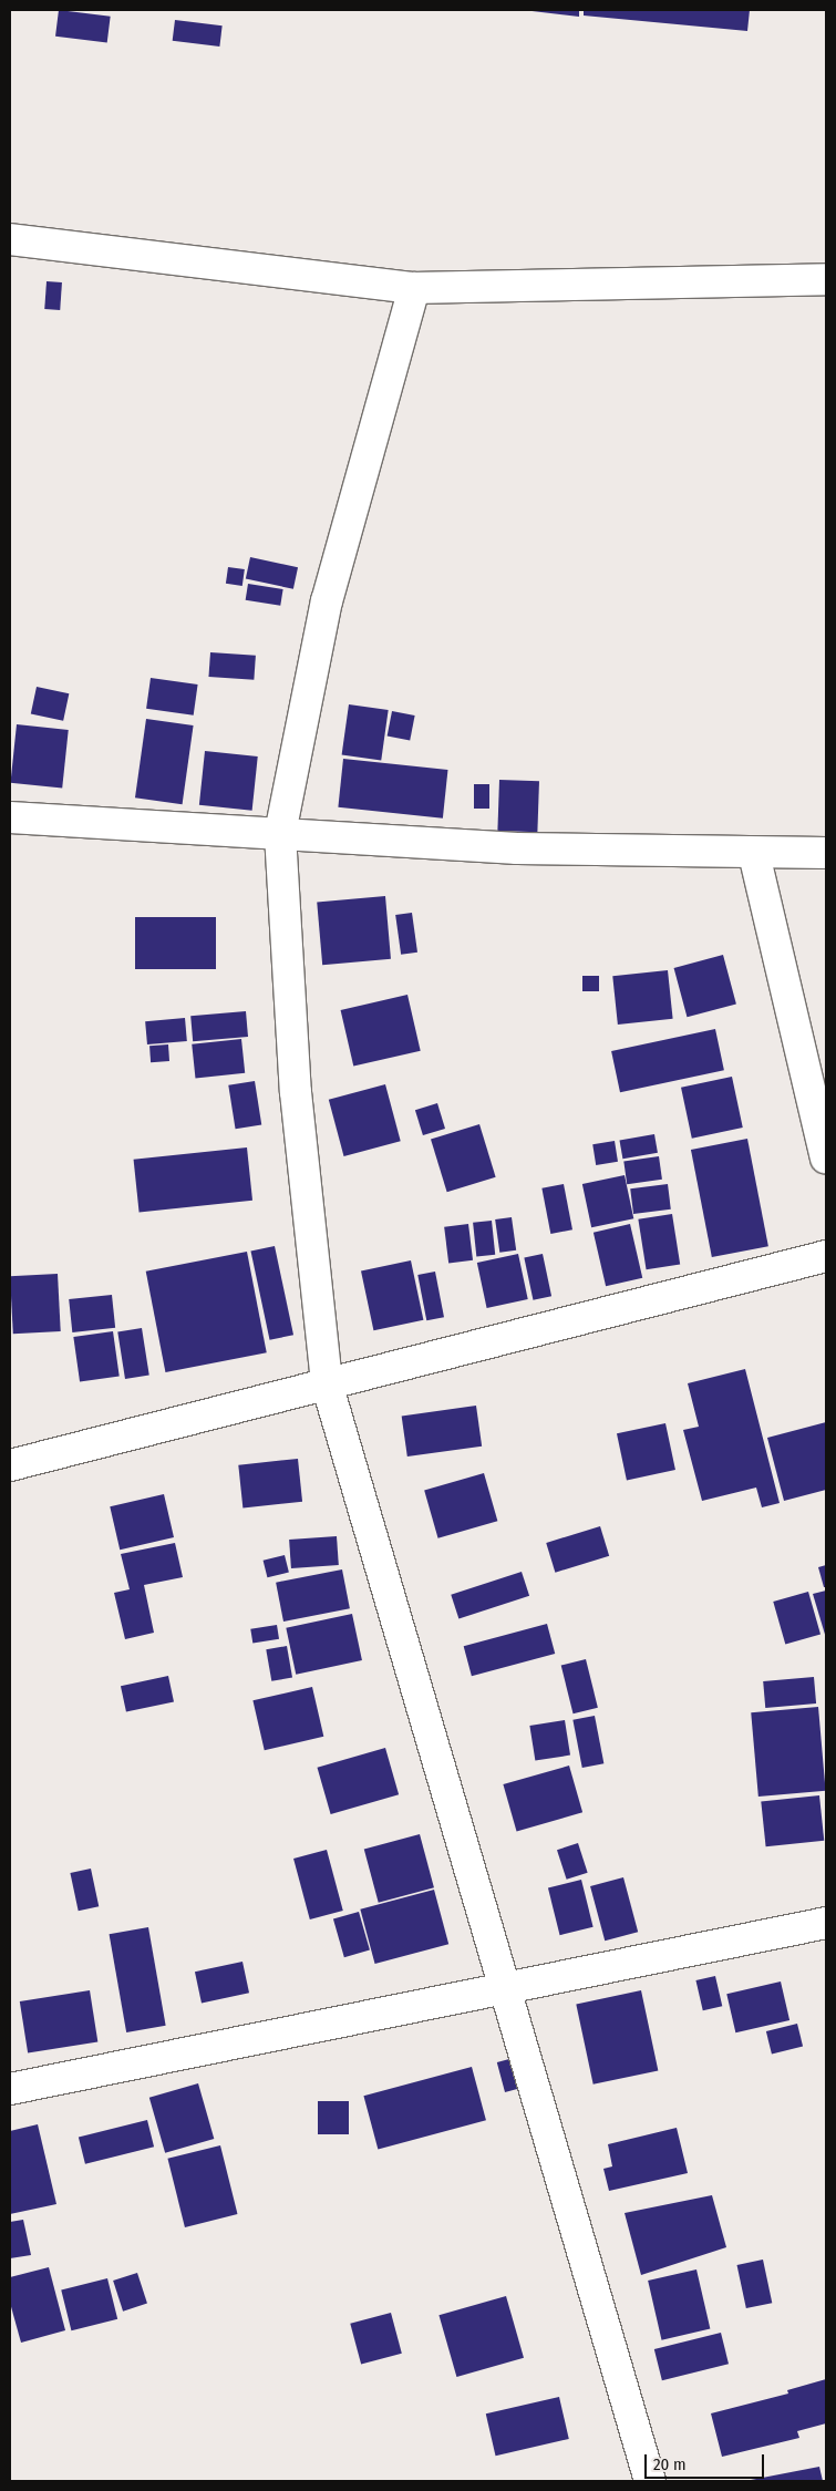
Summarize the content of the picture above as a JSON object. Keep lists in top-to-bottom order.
{
  "scale_bar": "20 m"
}
